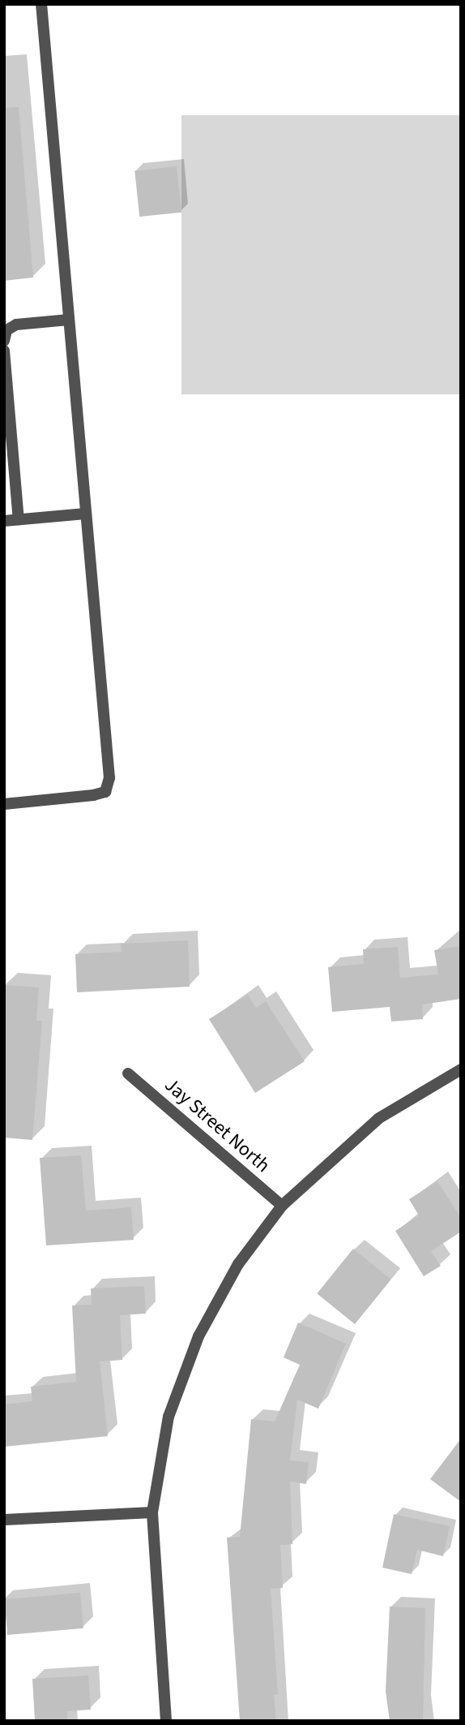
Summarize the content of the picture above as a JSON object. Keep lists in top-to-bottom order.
{
  "streets": {
    "street": ["Jay Street North"]
  }
}
